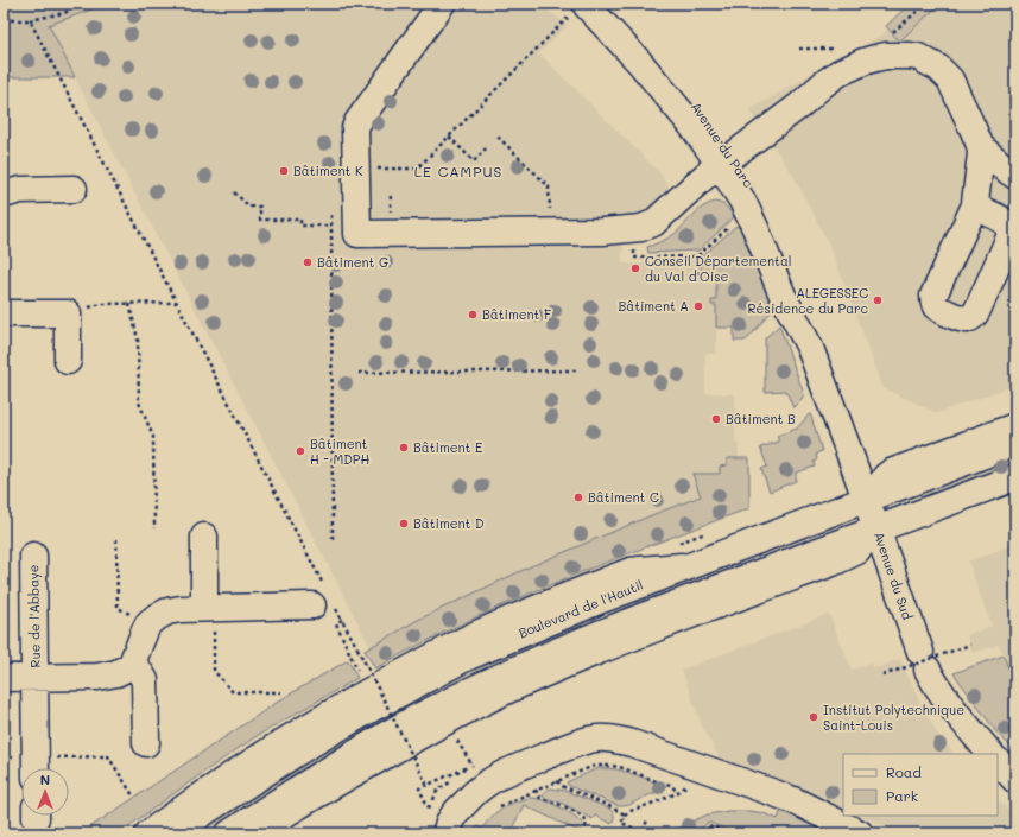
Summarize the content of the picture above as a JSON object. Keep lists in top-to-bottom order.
{
  "streets": {
    "main road": [
      "Avenue du Parc",
      "Avenue du Sud",
      "Boulevard de l'Hautil",
      "Rue de l'Abbaye"
    ]
  },
  "crossings": [
    ["Avenue du Parc", "Avenue du Sud"],
    ["Avenue du Parc", "Boulevard de l'Hautil"],
    ["Avenue du Sud", "Boulevard de l'Hautil"]
  ],
  "districts": ["LE CAMPUS"],
  "places": [
    "Bâtiment K",
    "Bâtiment G",
    "Conseil Départemental du Val d'Oise",
    "ALEGESSEC Résidence du Parc",
    "Bâtiment A",
    "Bâtiment F",
    "Bâtiment B",
    "Bâtiment E",
    "Bâtiment H - MDPH",
    "Bâtiment C",
    "Bâtiment D",
    "Institut Polytechnique Saint-Louis"
  ],
  "legend": ["Road", "Park"],
  "north": "top"
}
